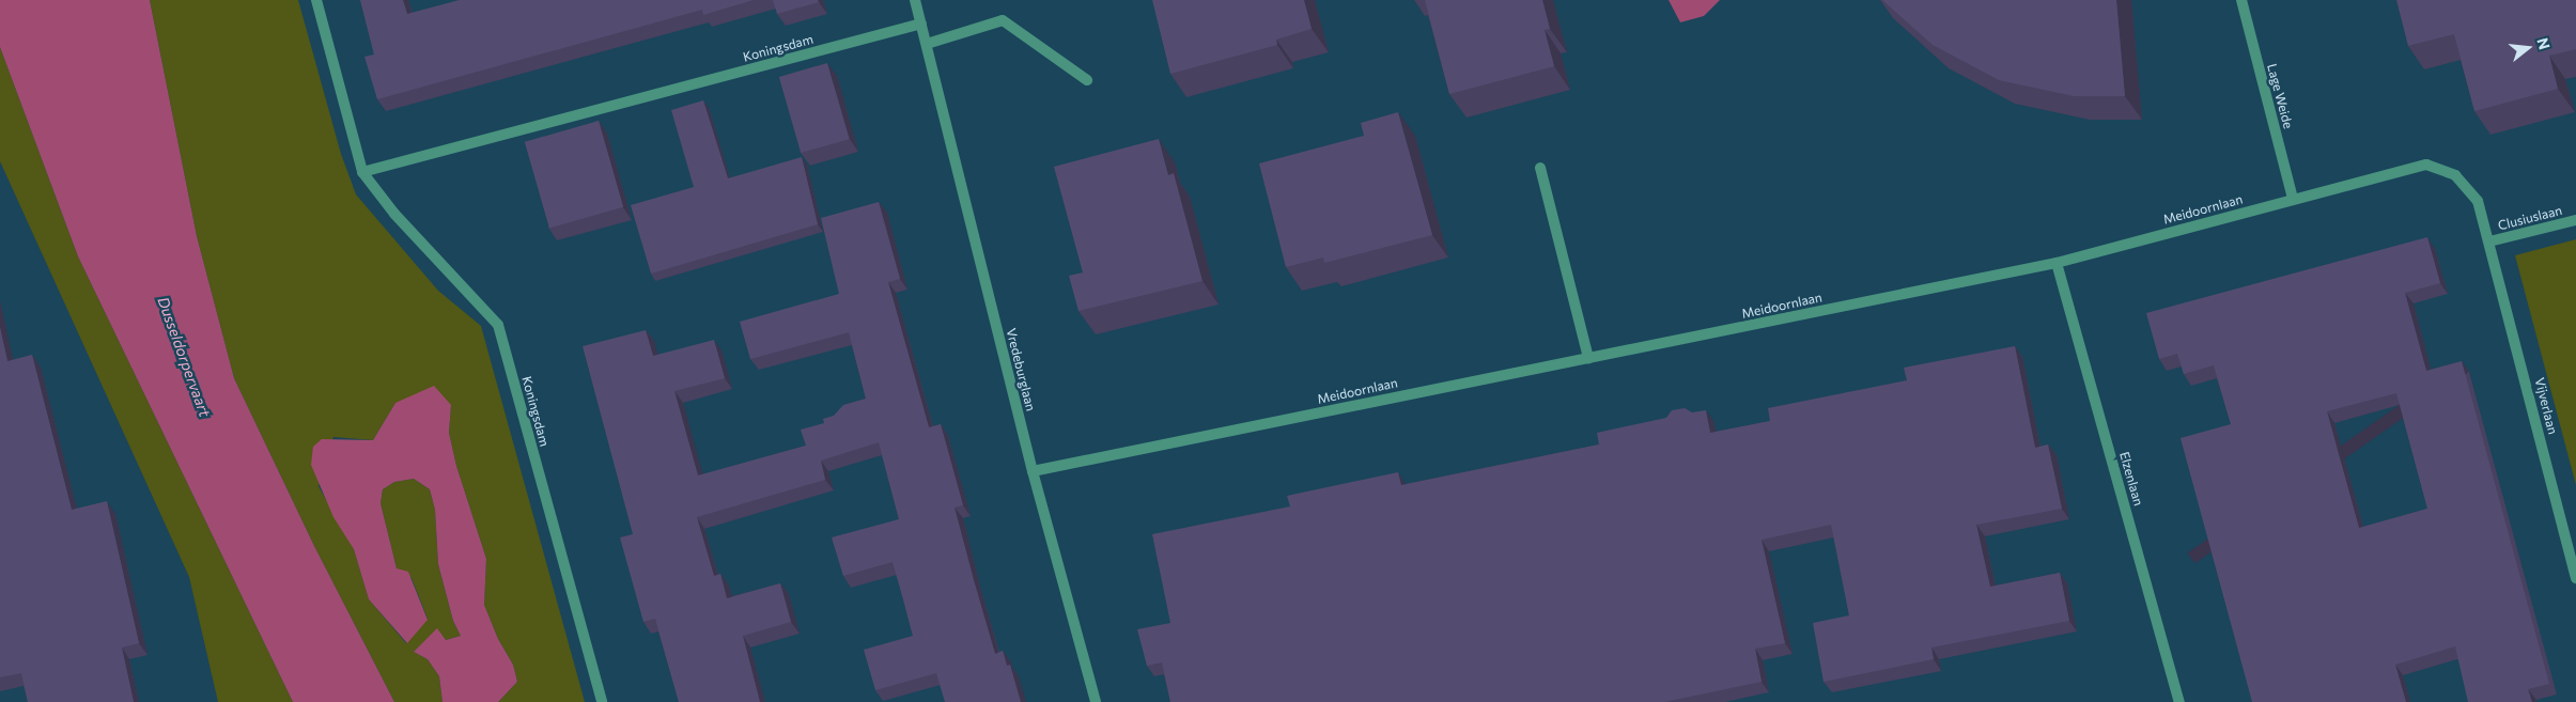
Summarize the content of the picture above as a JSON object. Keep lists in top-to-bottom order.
{
  "streets": {
    "street": [
      "Koningsdam",
      "Lage Weide",
      "Meidoornlaan",
      "Clusiuslaan",
      "Vredeburglaan",
      "Vijverlaan",
      "Elzenlaan"
    ]
  },
  "crossings": [
    ["Koningsdam", "Vredeburglaan"],
    ["Lage Weide", "Meidoornlaan"],
    ["Meidoornlaan", "Clusiuslaan"],
    ["Meidoornlaan", "Vredeburglaan"],
    ["Meidoornlaan", "Vijverlaan"],
    ["Meidoornlaan", "Elzenlaan"],
    ["Clusiuslaan", "Vijverlaan"]
  ],
  "water": ["Dusseldorpervaart"],
  "north": "right"
}
